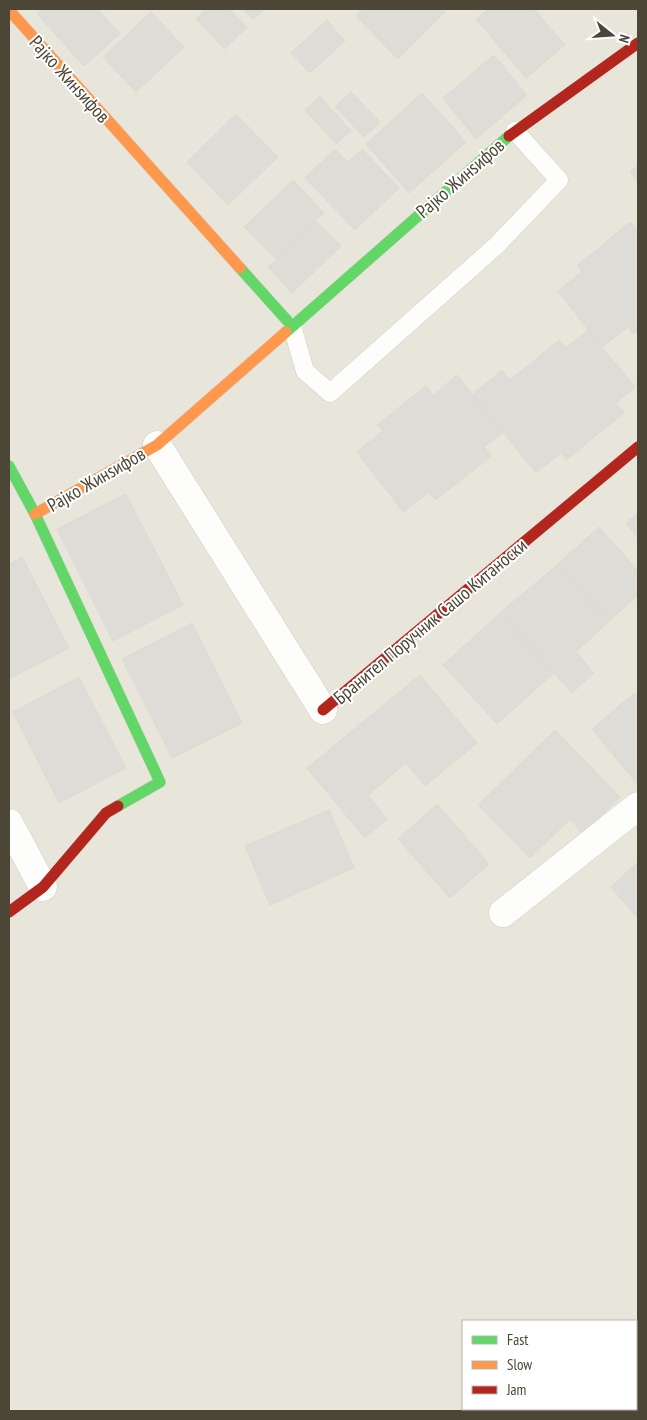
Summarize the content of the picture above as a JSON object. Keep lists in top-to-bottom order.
{
  "streets": {
    "street": ["Рајко Жинѕифов", "Бранител Поручник Сашо Китаноски"]
  },
  "crossings": [
    ["Рајко Жинѕифов", "Бранител Поручник Сашо Китаноски"]
  ],
  "legend": ["Fast", "Slow", "Jam"],
  "north": "right"
}
